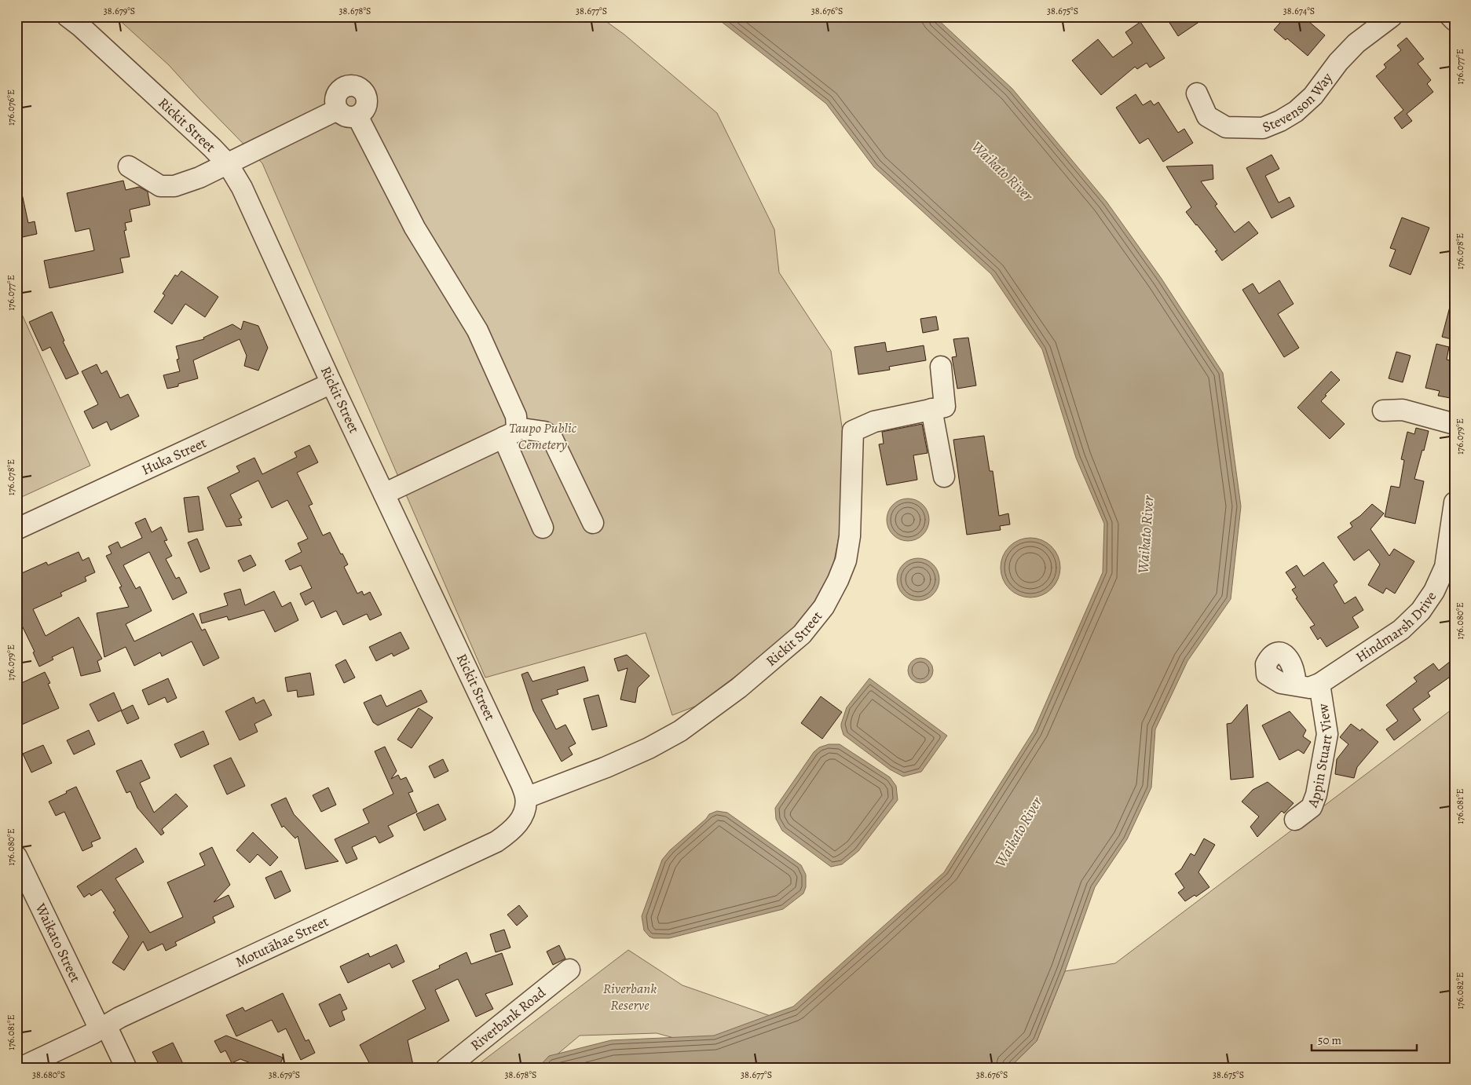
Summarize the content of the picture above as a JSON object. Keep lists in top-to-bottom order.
{
  "streets": {
    "street": [
      "Stevenson Way",
      "Rickit Street",
      "Huka Street",
      "Hindmarsh Drive",
      "Appin Stuart View",
      "Motutāhae Street",
      "Waikato Street",
      "Riverbank Road"
    ]
  },
  "crossings": [
    ["Rickit Street", "Huka Street"],
    ["Rickit Street", "Motutāhae Street"],
    ["Hindmarsh Drive", "Appin Stuart View"],
    ["Motutāhae Street", "Waikato Street"]
  ],
  "water": ["Waikato River"],
  "parks": ["Taupo Public Cemetery", "Riverbank Reserve"],
  "scale_bar": "50 m",
  "coordinates": [
    "38.679°S",
    "38.678°S",
    "38.677°S",
    "38.676°S",
    "38.675°S",
    "38.674°S",
    "176.077°E",
    "176.076°E",
    "176.078°E",
    "176.079°E",
    "176.080°E",
    "176.081°E",
    "176.082°E",
    "38.680°S"
  ]
}
